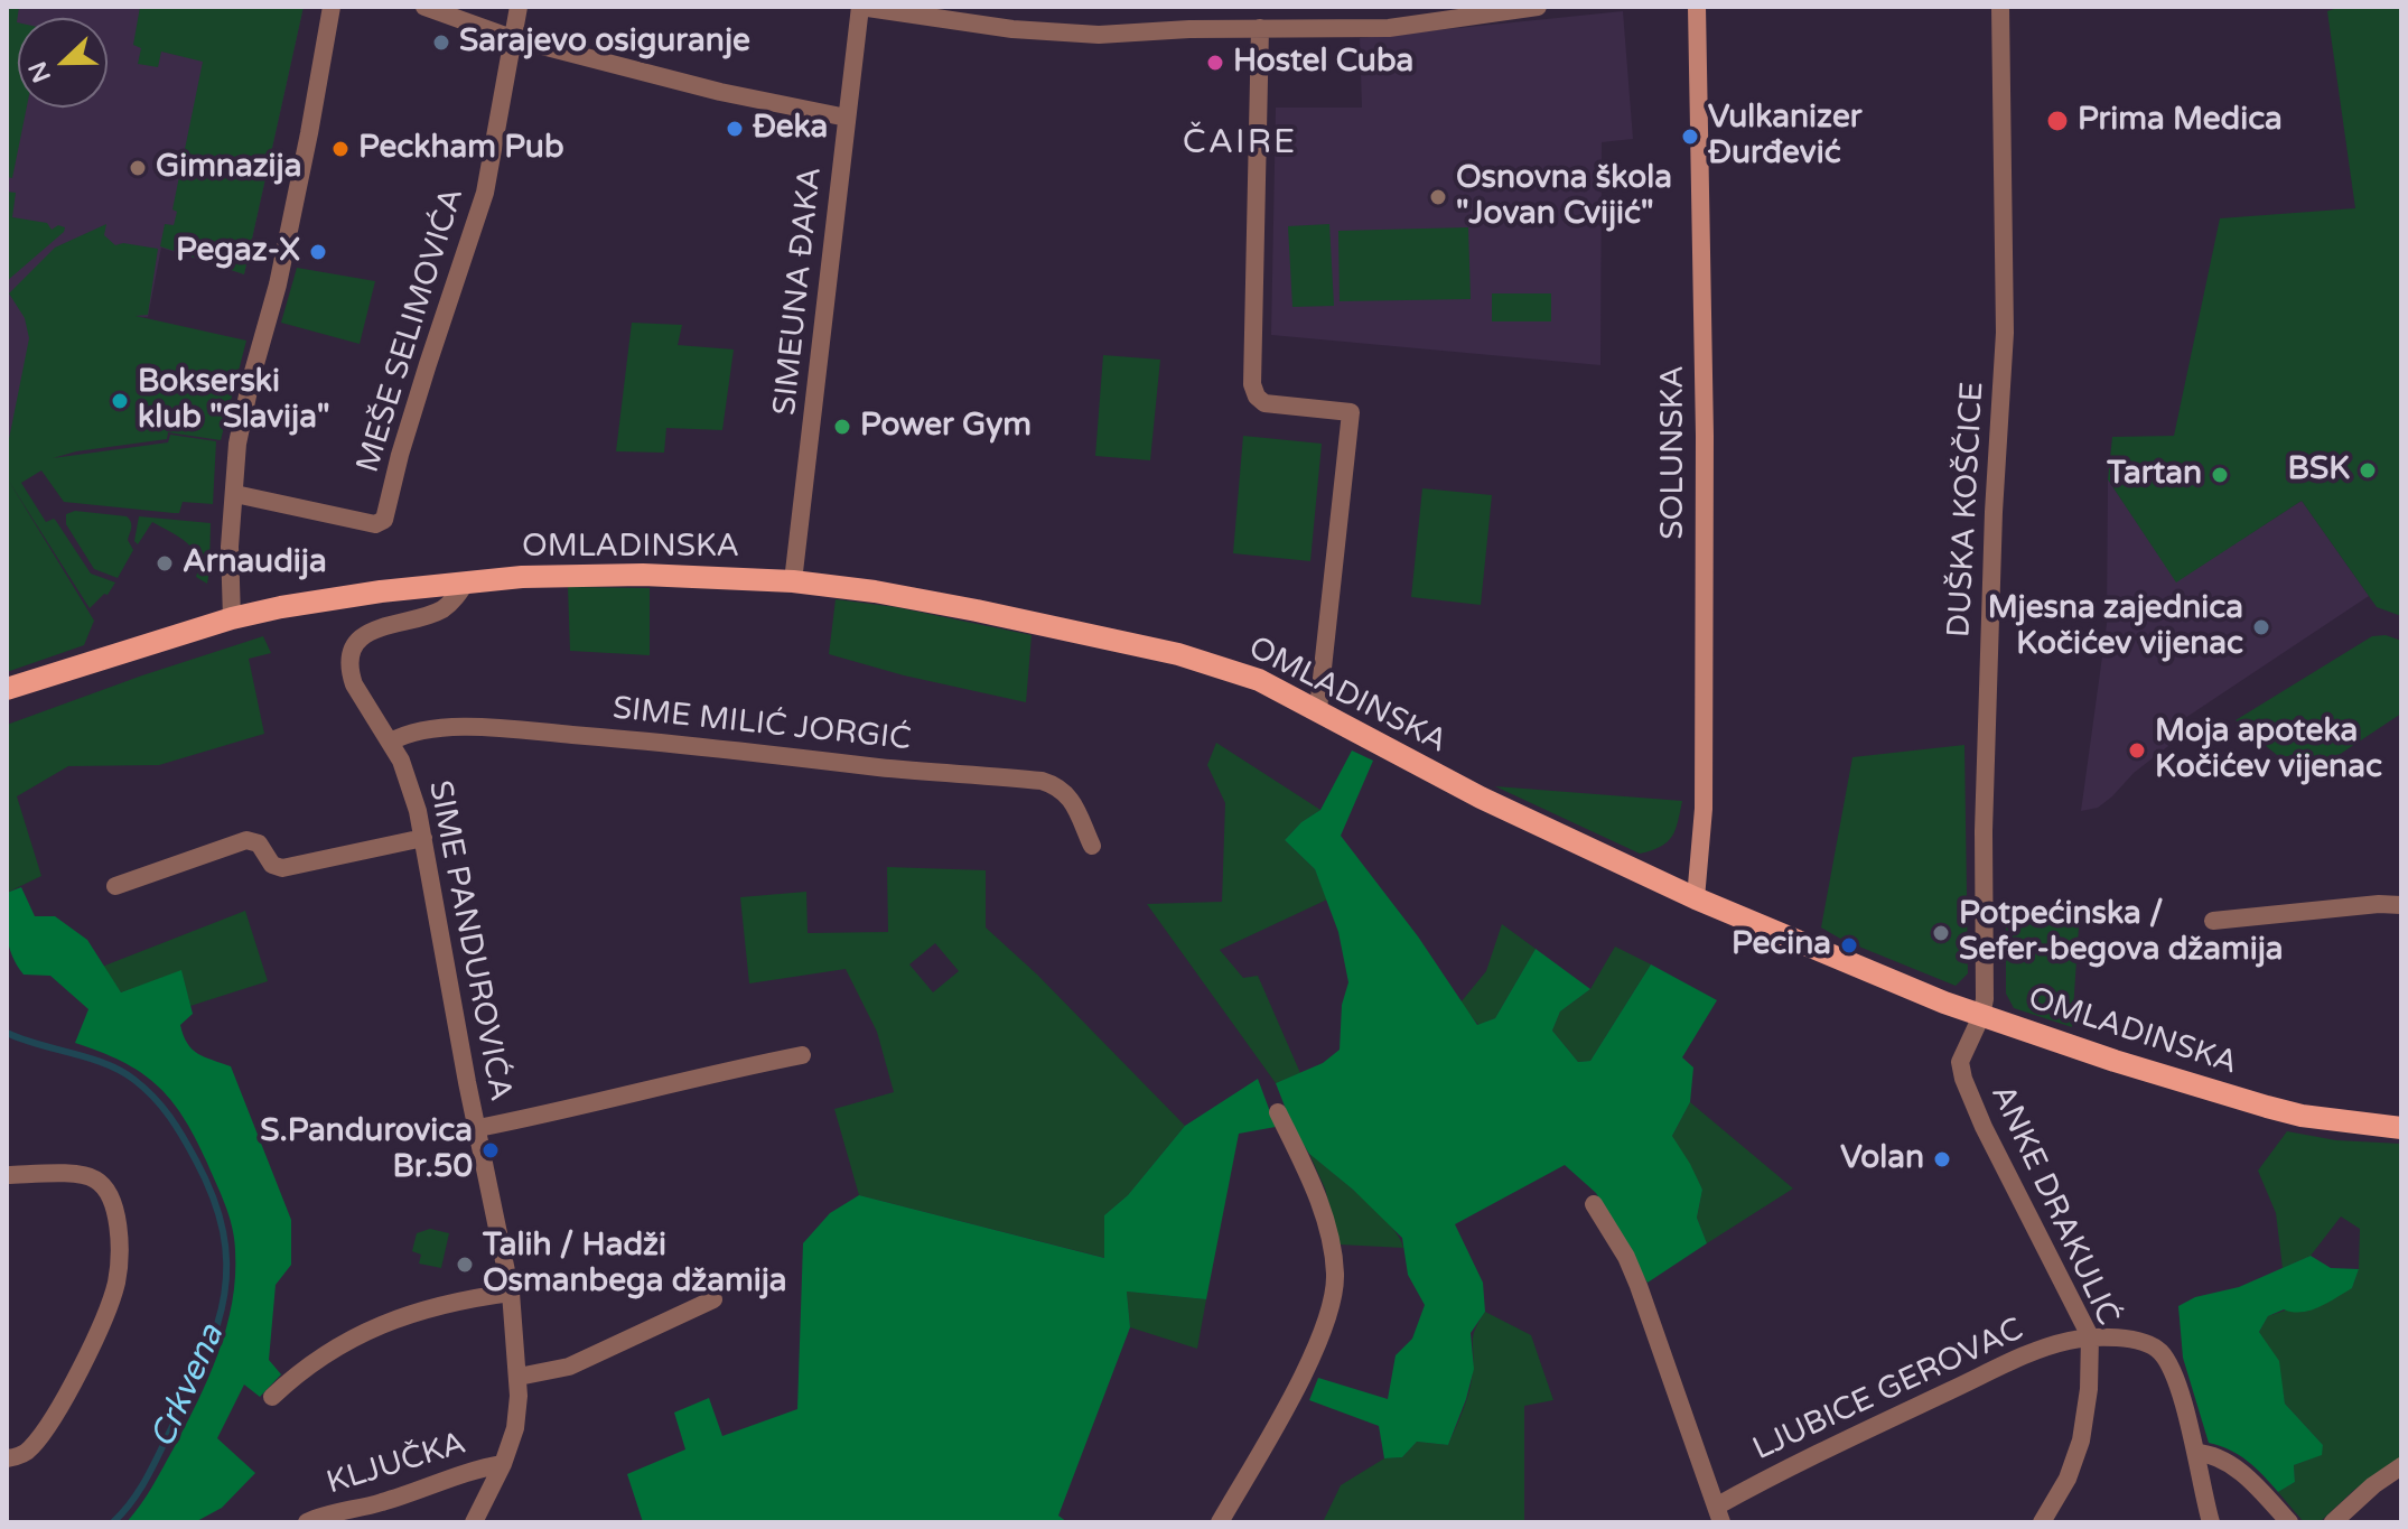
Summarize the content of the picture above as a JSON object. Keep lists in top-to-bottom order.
{
  "streets": {
    "main road": ["OMLADINSKA"],
    "street": [
      "SIMEUNA ĐAKA",
      "MEŠE SELIMOVIĆA",
      "SOLUNSKA",
      "DUŠKA KOŠČICE",
      "SIME MILIĆ JORGIĆ",
      "SIME PANDUROVIĆA",
      "ANKE DRAKULIĆ",
      "LJUBICE GEROVAC",
      "KLJUČKA"
    ]
  },
  "crossings": [
    ["SIMEUNA ĐAKA", "OMLADINSKA"],
    ["SOLUNSKA", "OMLADINSKA"],
    ["DUŠKA KOŠČICE", "OMLADINSKA"],
    ["DUŠKA KOŠČICE", "ANKE DRAKULIĆ"],
    ["OMLADINSKA", "SIME PANDUROVIĆA"],
    ["OMLADINSKA", "ANKE DRAKULIĆ"],
    ["SIME MILIĆ JORGIĆ", "SIME PANDUROVIĆA"],
    ["SIME PANDUROVIĆA", "KLJUČKA"],
    ["ANKE DRAKULIĆ", "LJUBICE GEROVAC"]
  ],
  "districts": ["ČAIRE"],
  "water": ["Crkvena"],
  "places": [
    "Sarajevo osiguranje",
    "Hostel Cuba",
    "Prima Medica",
    "Đeka",
    "Vulkanizer Đurđević",
    "Peckham Pub",
    "Gimnazija",
    "Osnovna škola \"Jovan Cvijić\"",
    "Pegaz-X",
    "Bokserski klub \"Slavija\"",
    "Power Gym",
    "BSK",
    "Tartan",
    "Arnaudija",
    "Mjesna zajednica Kočićev vijenac",
    "Moja apoteka Kočićev vijenac",
    "Potpećinska / Sefer-begova džamija",
    "Pecina",
    "S.Pandurovica Br.50",
    "Volan",
    "Talih / Hadži Osmanbega džamija"
  ],
  "north": "left"
}
